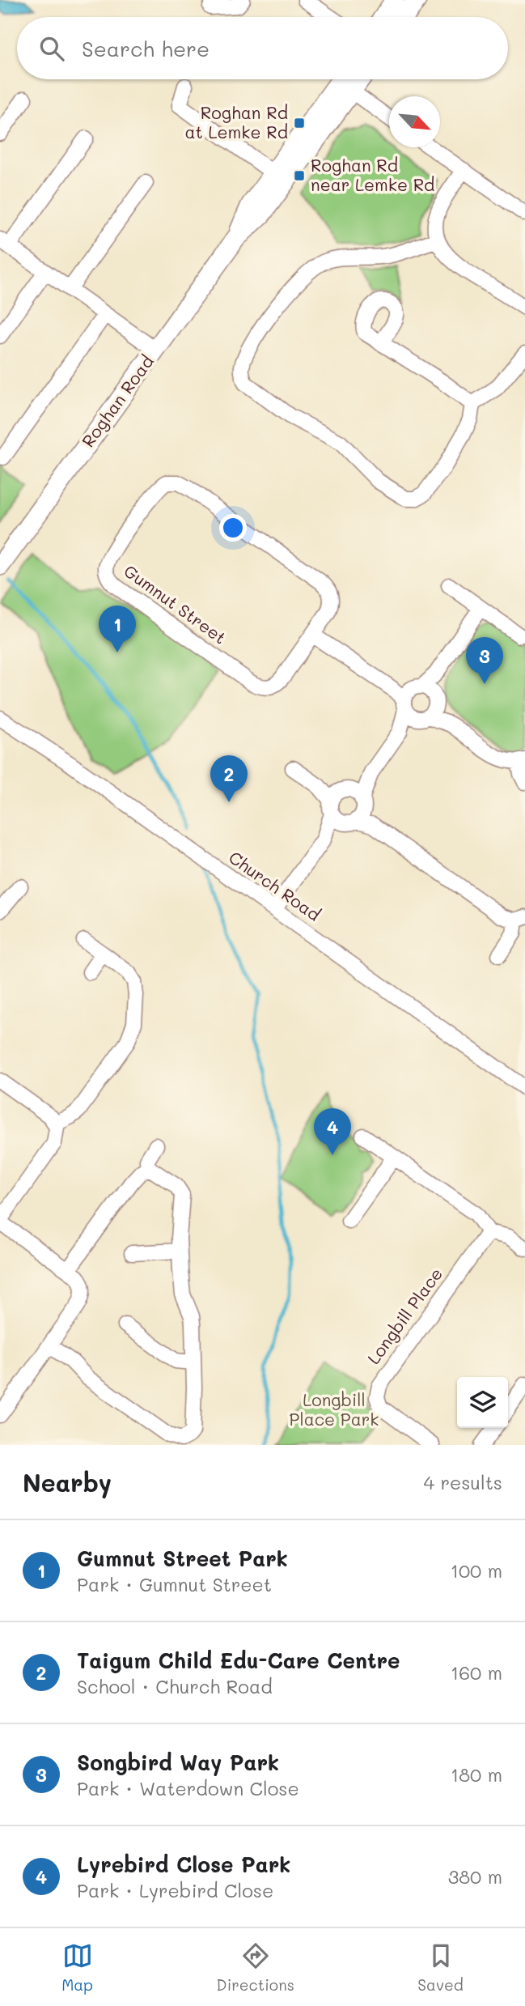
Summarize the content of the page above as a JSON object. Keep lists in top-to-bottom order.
{
  "streets": {
    "main road": ["Roghan Road"],
    "street": ["Gumnut Street", "Church Road", "Longbill Place"]
  },
  "parks": ["Longbill Place Park"],
  "places": {
    "transit": ["Roghan Rd at Lemke Rd", "Roghan Rd near Lemke Rd"]
  },
  "north": "bottom right",
  "page": {
    "search": "Search here",
    "pins": [
      "1",
      "3",
      "2",
      "4"
    ],
    "heading": ["Nearby", "4 results"],
    "list": [
      {
        "mark": "1",
        "name": "Gumnut Street Park",
        "note": "Park · Gumnut Street",
        "value": "100 m"
      },
      {
        "mark": "2",
        "name": "Taigum Child Edu-Care Centre",
        "note": "School · Church Road",
        "value": "160 m"
      },
      {
        "mark": "3",
        "name": "Songbird Way Park",
        "note": "Park · Waterdown Close",
        "value": "180 m"
      },
      {
        "mark": "4",
        "name": "Lyrebird Close Park",
        "note": "Park · Lyrebird Close",
        "value": "380 m"
      }
    ],
    "nav": ["Map", "Directions", "Saved"]
  }
}
